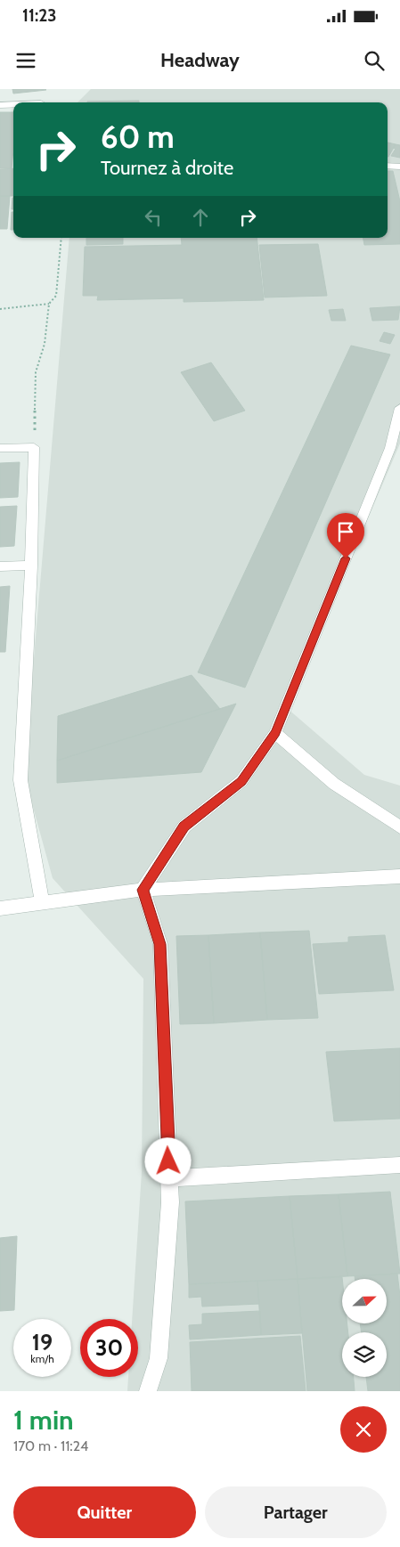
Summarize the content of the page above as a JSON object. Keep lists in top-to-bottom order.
{
  "north": "right",
  "page": {
    "status": "11:23",
    "header": "Headway",
    "turn": ["60 m", "Tournez à droite"],
    "speed": "19 km/h",
    "limit": "30",
    "heading": ["1 min", "170 m · 11:24"],
    "buttons": ["Quitter", "Partager"]
  }
}
